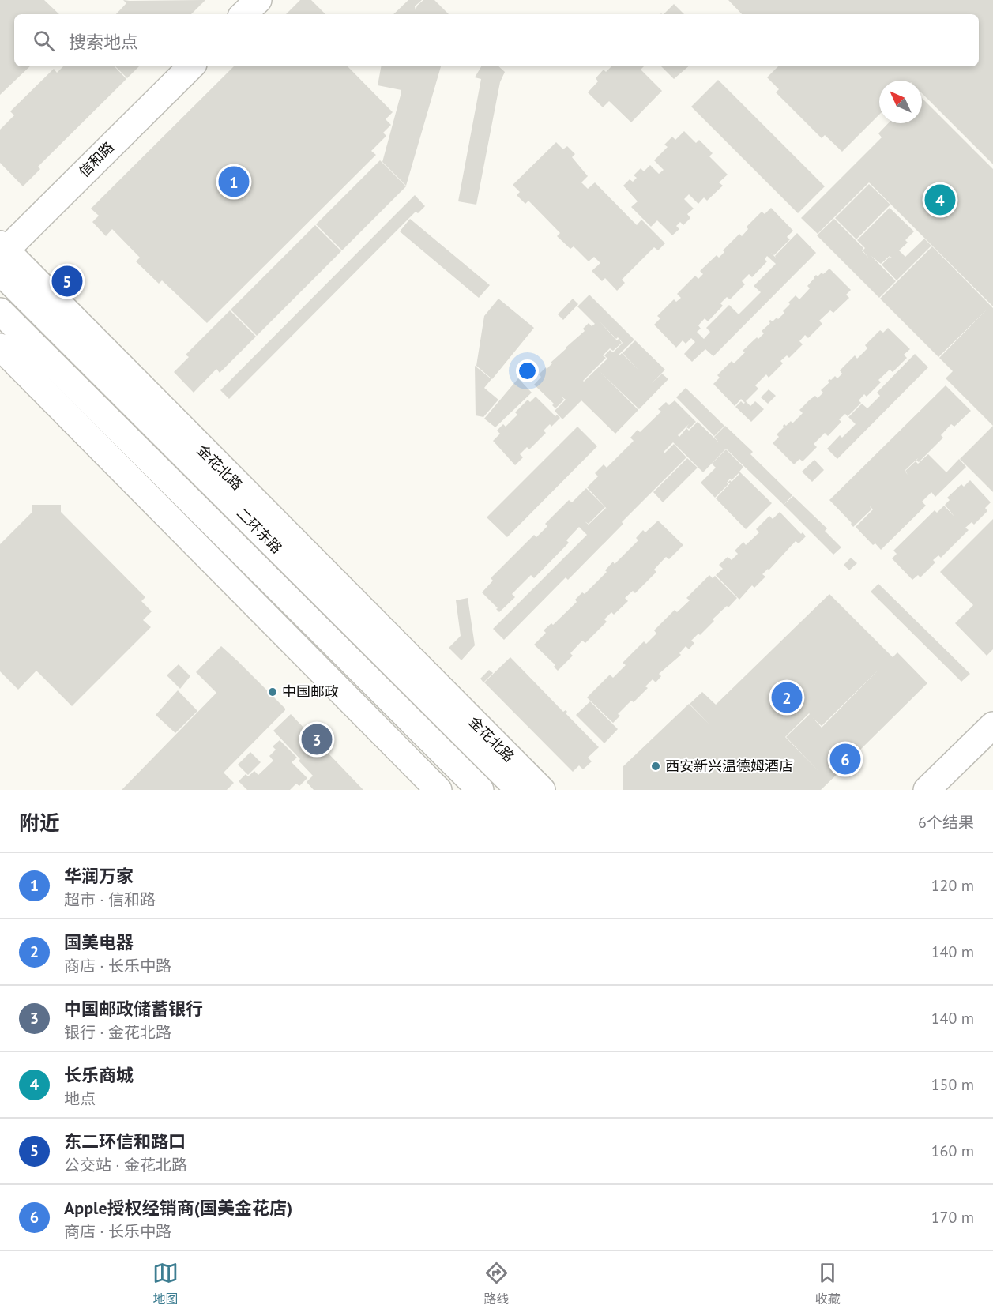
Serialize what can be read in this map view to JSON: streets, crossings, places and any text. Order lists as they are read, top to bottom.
{
  "streets": {
    "main road": ["信和路", "金花北路", "二环东路"]
  },
  "crossings": [
    ["信和路", "金花北路"],
    ["信和路", "二环东路"],
    ["金花北路", "二环东路"]
  ],
  "places": ["中国邮政", "西安新兴温德姆酒店"],
  "north": "top left",
  "page": {
    "search": "搜索地点",
    "pins": [
      "1",
      "4",
      "5",
      "2",
      "3",
      "6"
    ],
    "heading": ["附近", "6个结果"],
    "list": [
      {
        "mark": "1",
        "name": "华润万家",
        "note": "超市 · 信和路",
        "value": "120 m"
      },
      {
        "mark": "2",
        "name": "国美电器",
        "note": "商店 · 长乐中路",
        "value": "140 m"
      },
      {
        "mark": "3",
        "name": "中国邮政储蓄银行",
        "note": "银行 · 金花北路",
        "value": "140 m"
      },
      {
        "mark": "4",
        "name": "长乐商城",
        "note": "地点",
        "value": "150 m"
      },
      {
        "mark": "5",
        "name": "东二环信和路口",
        "note": "公交站 · 金花北路",
        "value": "160 m"
      },
      {
        "mark": "6",
        "name": "Apple授权经销商(国美金花店)",
        "note": "商店 · 长乐中路",
        "value": "170 m"
      }
    ],
    "nav": ["地图", "路线", "收藏"]
  }
}
